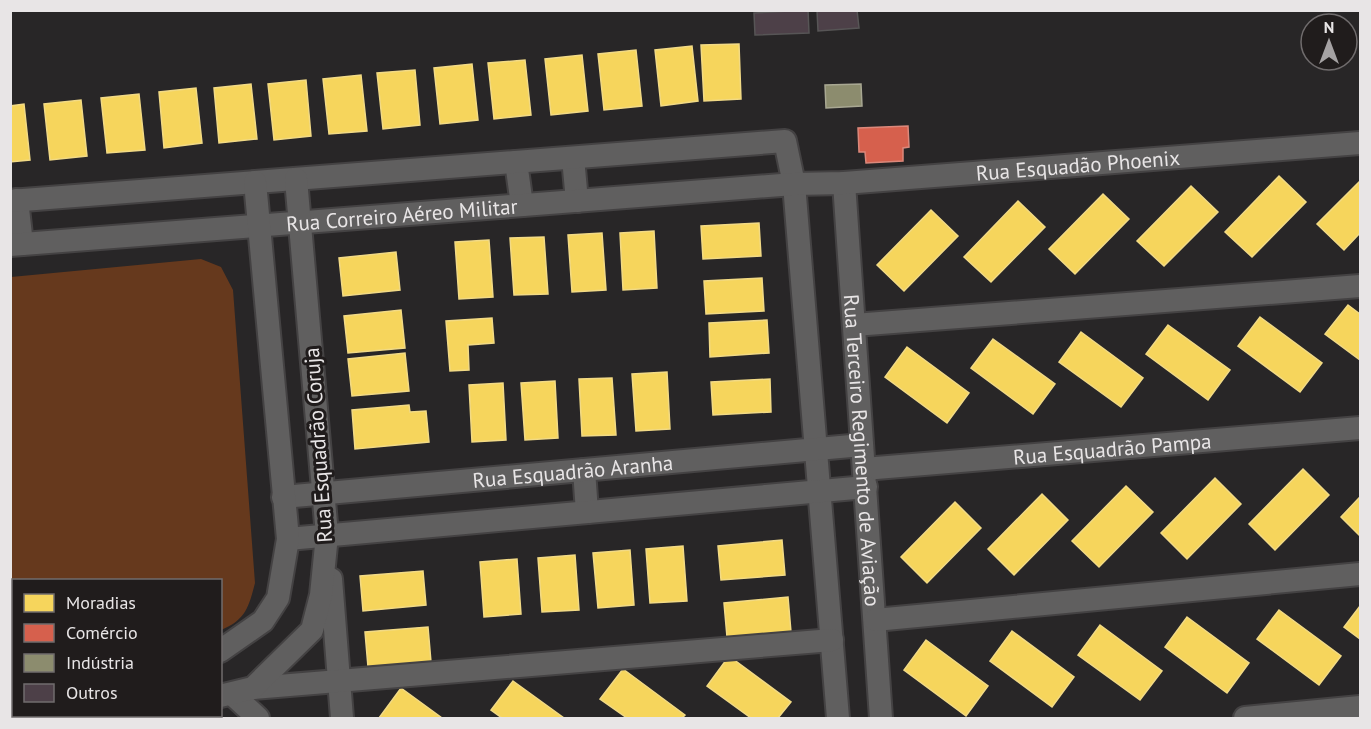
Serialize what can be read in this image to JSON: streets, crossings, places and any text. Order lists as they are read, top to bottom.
{
  "streets": {
    "street": [
      "Rua Esquadão Phoenix",
      "Rua Correiro Aéreo Militar",
      "Rua Esquadrão Coruja",
      "Rua Esquadrão Pampa",
      "Rua Terceiro Regimento de Aviação",
      "Rua Esquadrão Aranha"
    ]
  },
  "crossings": [
    ["Rua Esquadão Phoenix", "Rua Correiro Aéreo Militar"],
    ["Rua Esquadão Phoenix", "Rua Terceiro Regimento de Aviação"],
    ["Rua Correiro Aéreo Militar", "Rua Esquadrão Coruja"],
    ["Rua Esquadrão Coruja", "Rua Esquadrão Aranha"],
    ["Rua Esquadrão Pampa", "Rua Terceiro Regimento de Aviação"],
    ["Rua Esquadrão Pampa", "Rua Esquadrão Aranha"],
    ["Rua Terceiro Regimento de Aviação", "Rua Esquadrão Aranha"]
  ],
  "legend": [
    "Moradias",
    "Comércio",
    "Indústria",
    "Outros"
  ],
  "north": "top"
}
